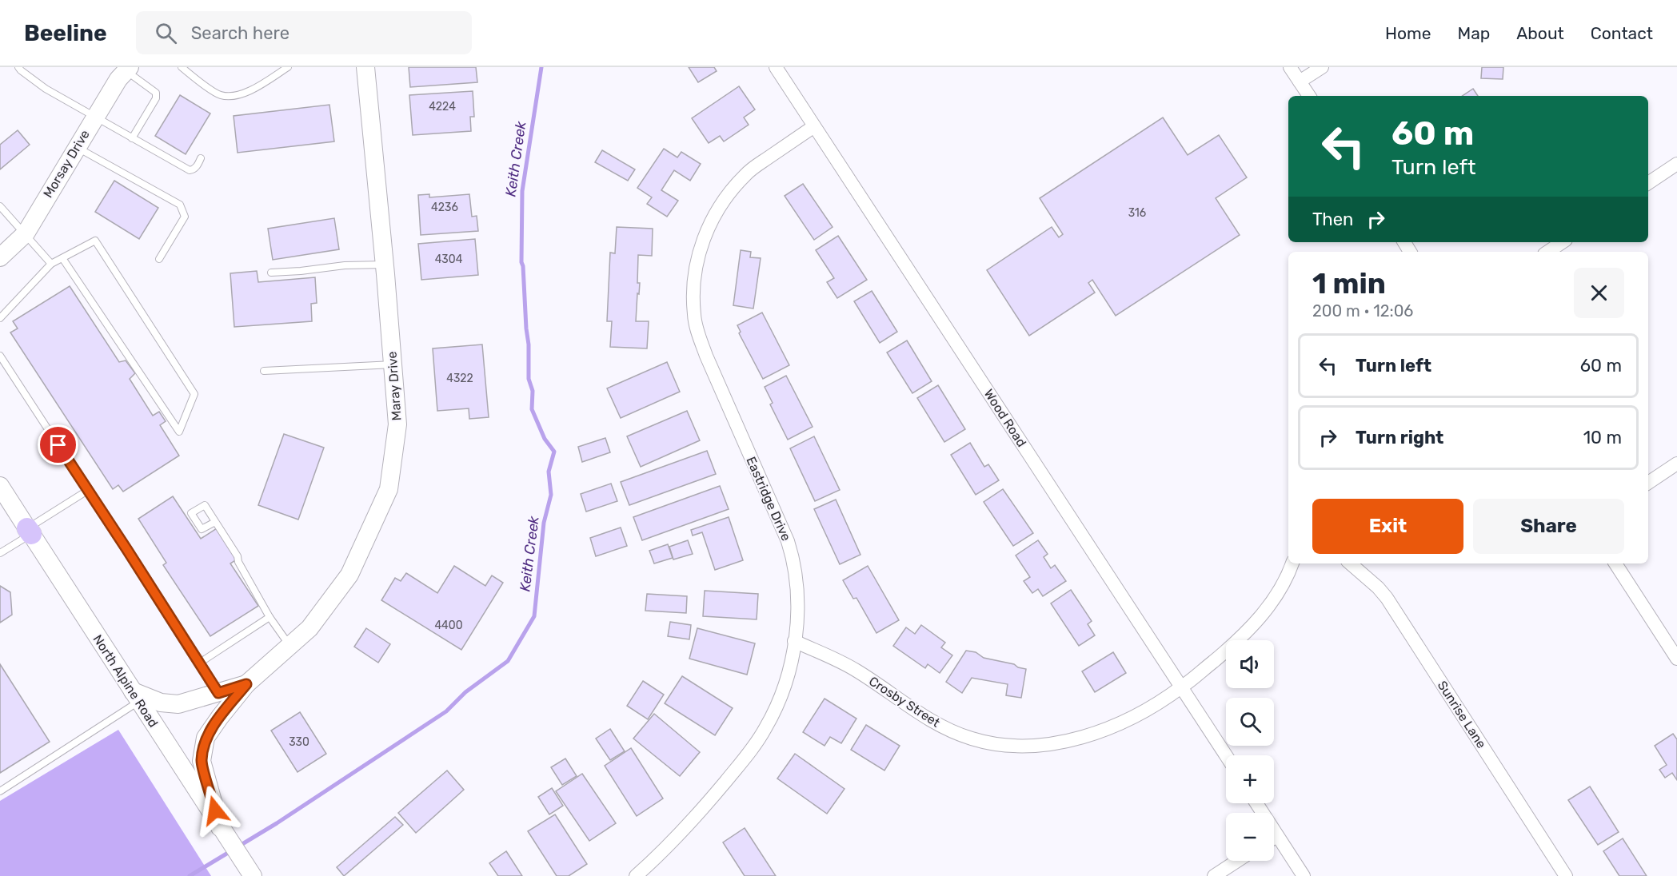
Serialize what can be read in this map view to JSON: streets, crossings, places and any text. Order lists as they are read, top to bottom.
{
  "streets": {
    "street": [
      "Morsay Drive",
      "Maray Drive",
      "Wood Road",
      "Eastridge Drive",
      "North Alpine Road",
      "Crosby Street",
      "Sunrise Lane"
    ]
  },
  "crossings": [
    ["Wood Road", "Eastridge Drive"],
    ["Wood Road", "Crosby Street"],
    ["Eastridge Drive", "Crosby Street"]
  ],
  "water": ["Keith Creek"],
  "house_numbers": [
    "4224",
    "4236",
    "316",
    "4304",
    "4322",
    "4400",
    "330"
  ],
  "page": {
    "header": "Beeline",
    "search": "Search here",
    "nav": [
      "Home",
      "Map",
      "About",
      "Contact"
    ],
    "turn": ["60 m", "Turn left"],
    "then": "Then",
    "heading": ["1 min", "200 m · 12:06"],
    "list": [
      {
        "name": "Turn left",
        "value": "60 m"
      },
      {
        "name": "Turn right",
        "value": "10 m"
      }
    ],
    "buttons": ["Exit", "Share"],
    "map_buttons": ["+", "−"]
  }
}
